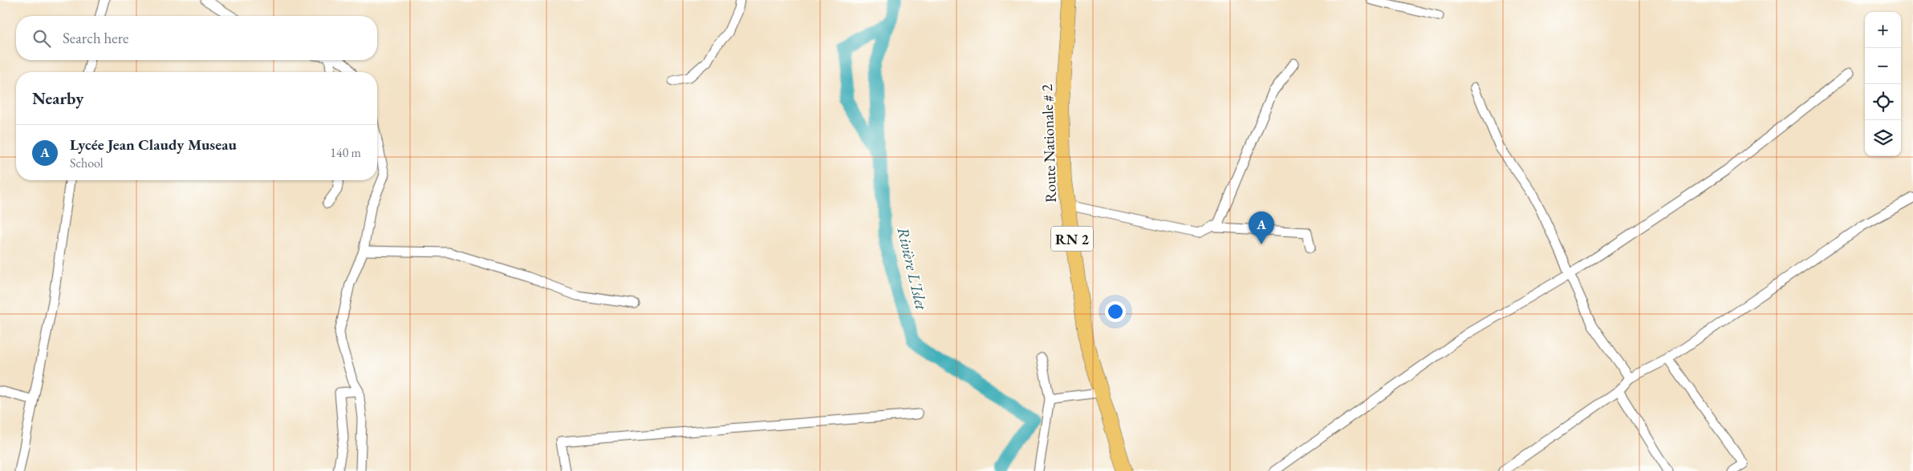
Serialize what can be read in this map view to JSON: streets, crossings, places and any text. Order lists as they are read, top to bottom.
{
  "streets": {
    "main road": ["Route Nationale # 2", "RN 2"]
  },
  "water": ["Rivière L'Islet"],
  "page": {
    "map_buttons": ["+", "−"],
    "search": "Search here",
    "heading": "Nearby",
    "list": [
      {
        "mark": "A",
        "name": "Lycée Jean Claudy Museau",
        "note": "School",
        "value": "140 m"
      }
    ],
    "pins": "A"
  }
}
